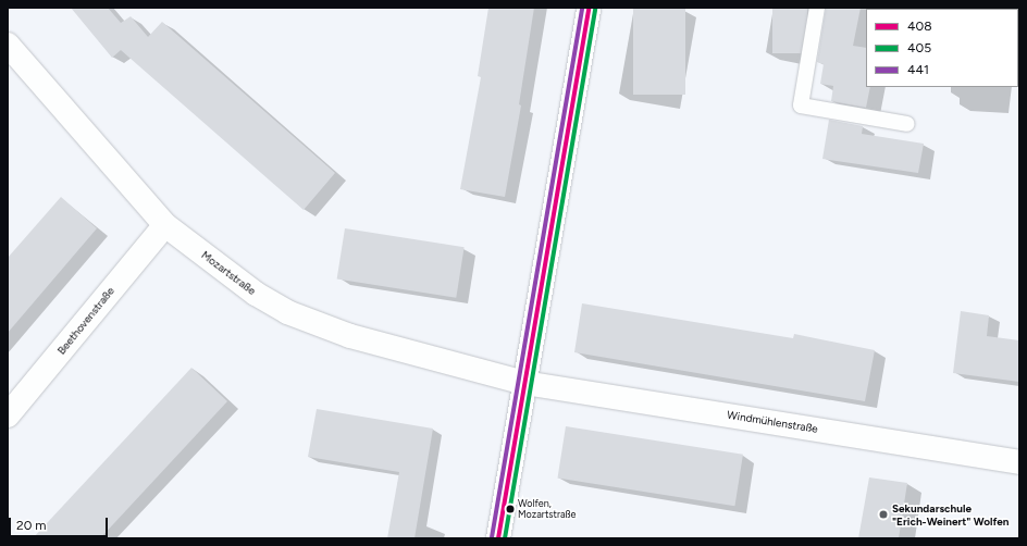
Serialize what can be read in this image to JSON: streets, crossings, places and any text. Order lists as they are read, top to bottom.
{
  "streets": {
    "street": ["Mozartstraße", "Beethovenstraße", "Windmühlenstraße"]
  },
  "crossings": [
    ["Mozartstraße", "Beethovenstraße"],
    ["Mozartstraße", "Windmühlenstraße"]
  ],
  "places": ["Wolfen, Mozartstraße", "Sekundarschule \"Erich-Weinert\" Wolfen"],
  "lines": ["transit line 408", "transit line 441", "transit line 405"],
  "legend": ["408", "405", "441"],
  "scale_bar": "20 m"
}
